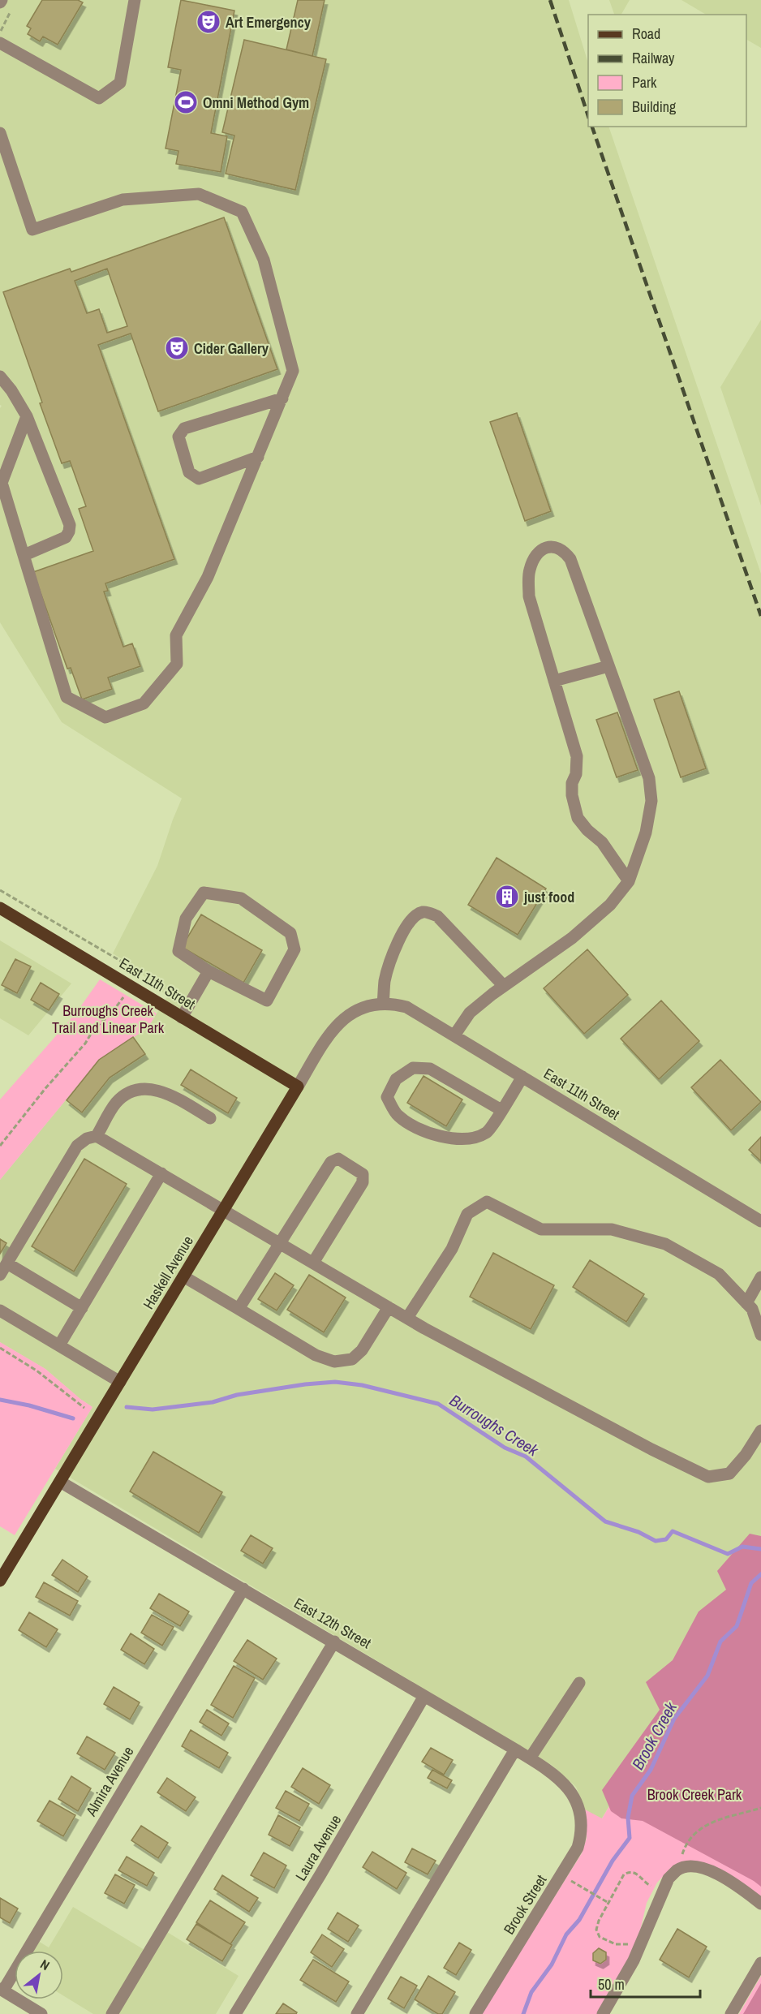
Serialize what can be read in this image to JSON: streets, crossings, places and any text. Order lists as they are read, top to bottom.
{
  "streets": {
    "main road": ["East 11th Street", "Haskell Avenue"],
    "street": [
      "East 12th Street",
      "Almira Avenue",
      "Laura Avenue",
      "Brook Street"
    ]
  },
  "crossings": [
    ["East 11th Street", "Haskell Avenue"],
    ["Haskell Avenue", "East 12th Street"],
    ["East 12th Street", "Almira Avenue"],
    ["East 12th Street", "Laura Avenue"],
    ["East 12th Street", "Brook Street"]
  ],
  "water": ["Burroughs Creek", "Brook Creek"],
  "parks": ["Burroughs Creek Trail and Linear Park", "Brook Creek Park"],
  "places": {
    "theatre": ["Art Emergency", "Cider Gallery"],
    "sports": ["Omni Method Gym"],
    "building": ["just food"]
  },
  "legend": [
    "Road",
    "Railway",
    "Park",
    "Building"
  ],
  "scale_bar": "50 m",
  "north": "top right"
}
